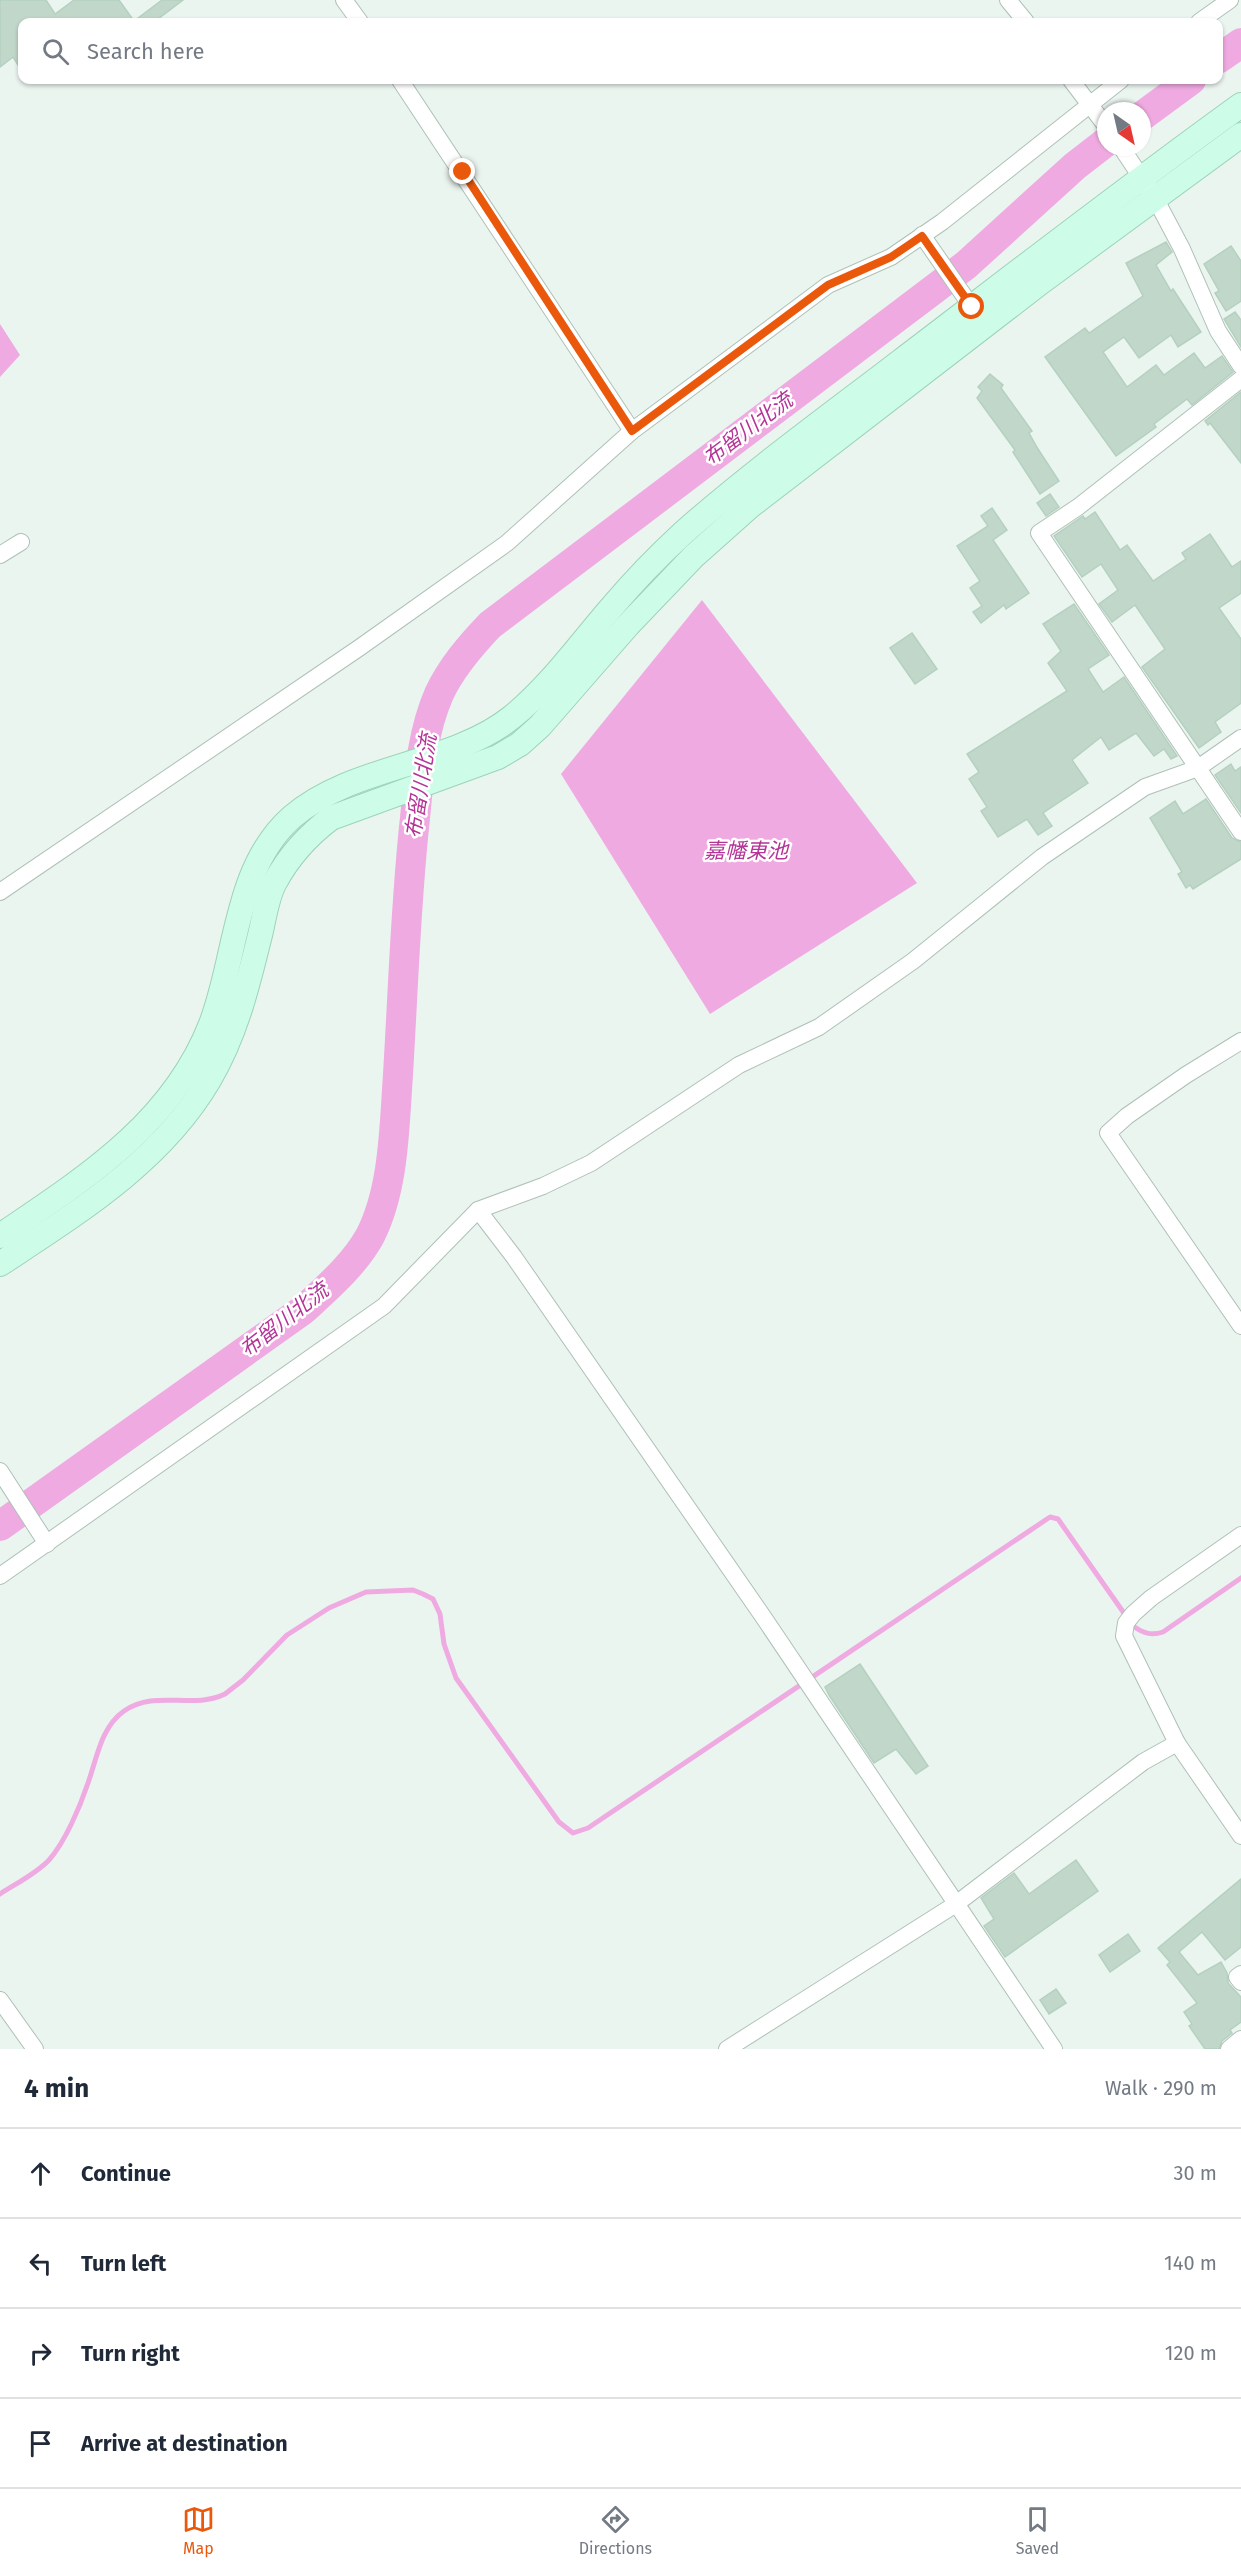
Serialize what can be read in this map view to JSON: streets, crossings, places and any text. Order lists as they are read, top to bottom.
{
  "water": ["布留川北流", "嘉幡東池"],
  "north": "bottom right",
  "page": {
    "search": "Search here",
    "heading": ["4 min", "Walk · 290 m"],
    "list": [
      ["Continue", "30 m"],
      ["Turn left", "140 m"],
      ["Turn right", "120 m"],
      "Arrive at destination"
    ],
    "nav": ["Map", "Directions", "Saved"]
  }
}
